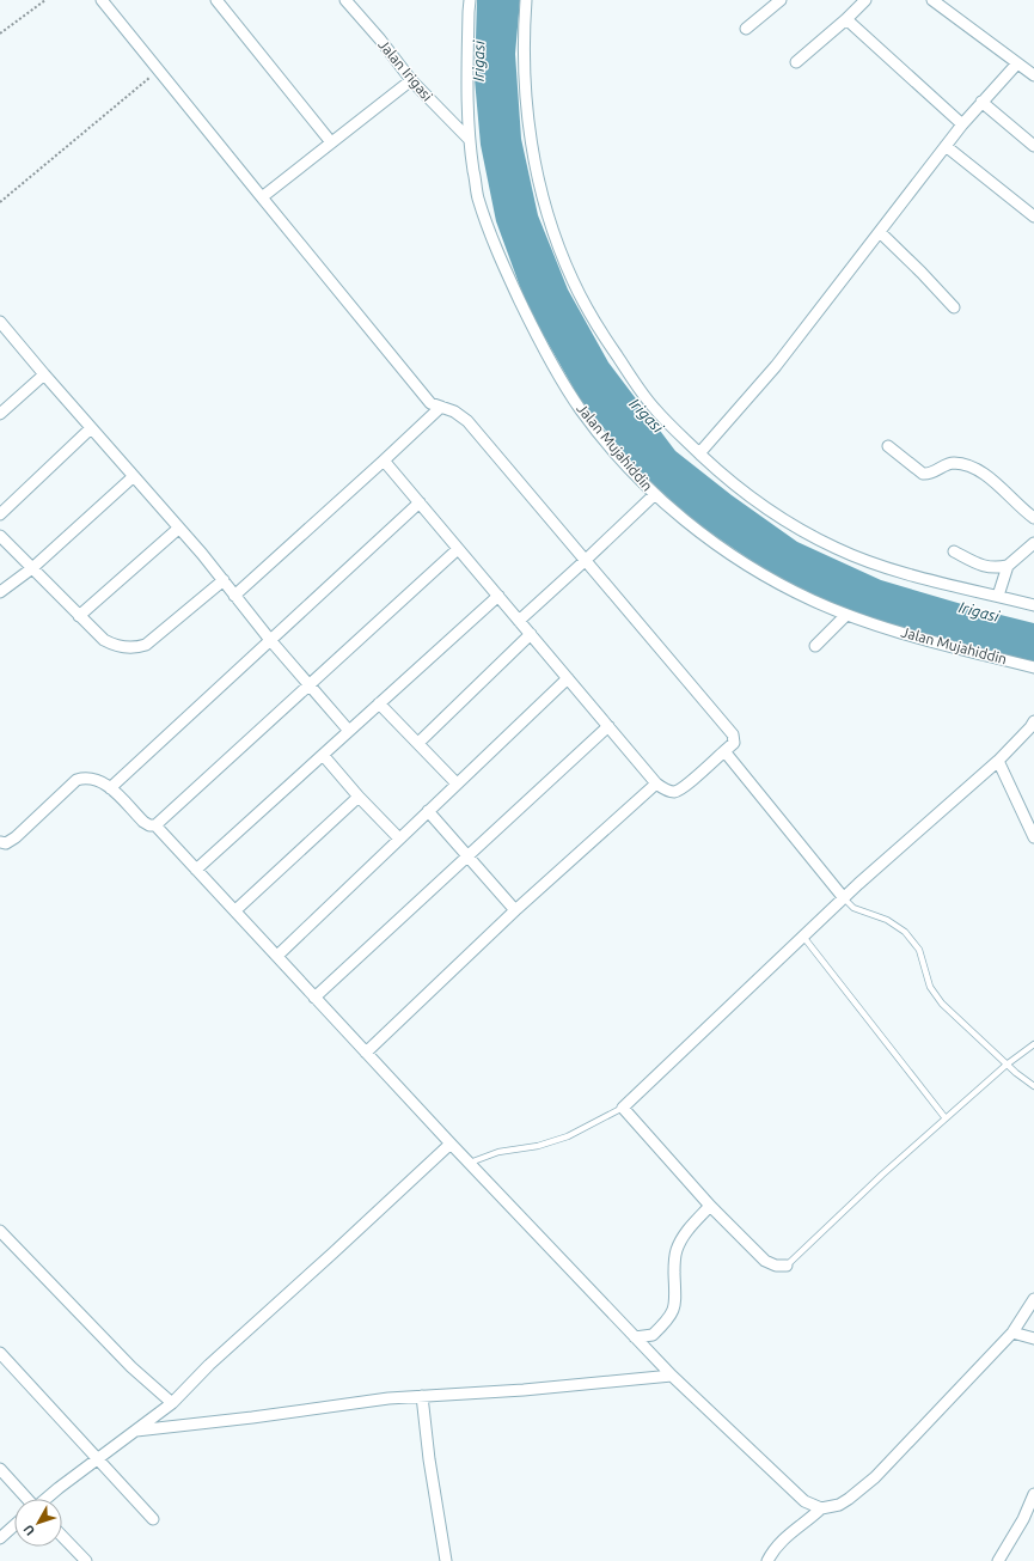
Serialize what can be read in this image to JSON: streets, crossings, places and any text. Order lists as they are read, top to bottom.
{
  "streets": {
    "street": ["Jalan Irigasi", "Jalan Mujahiddin"]
  },
  "crossings": [
    ["Jalan Irigasi", "Jalan Mujahiddin"]
  ],
  "water": ["Irigasi"],
  "north": "bottom left"
}
